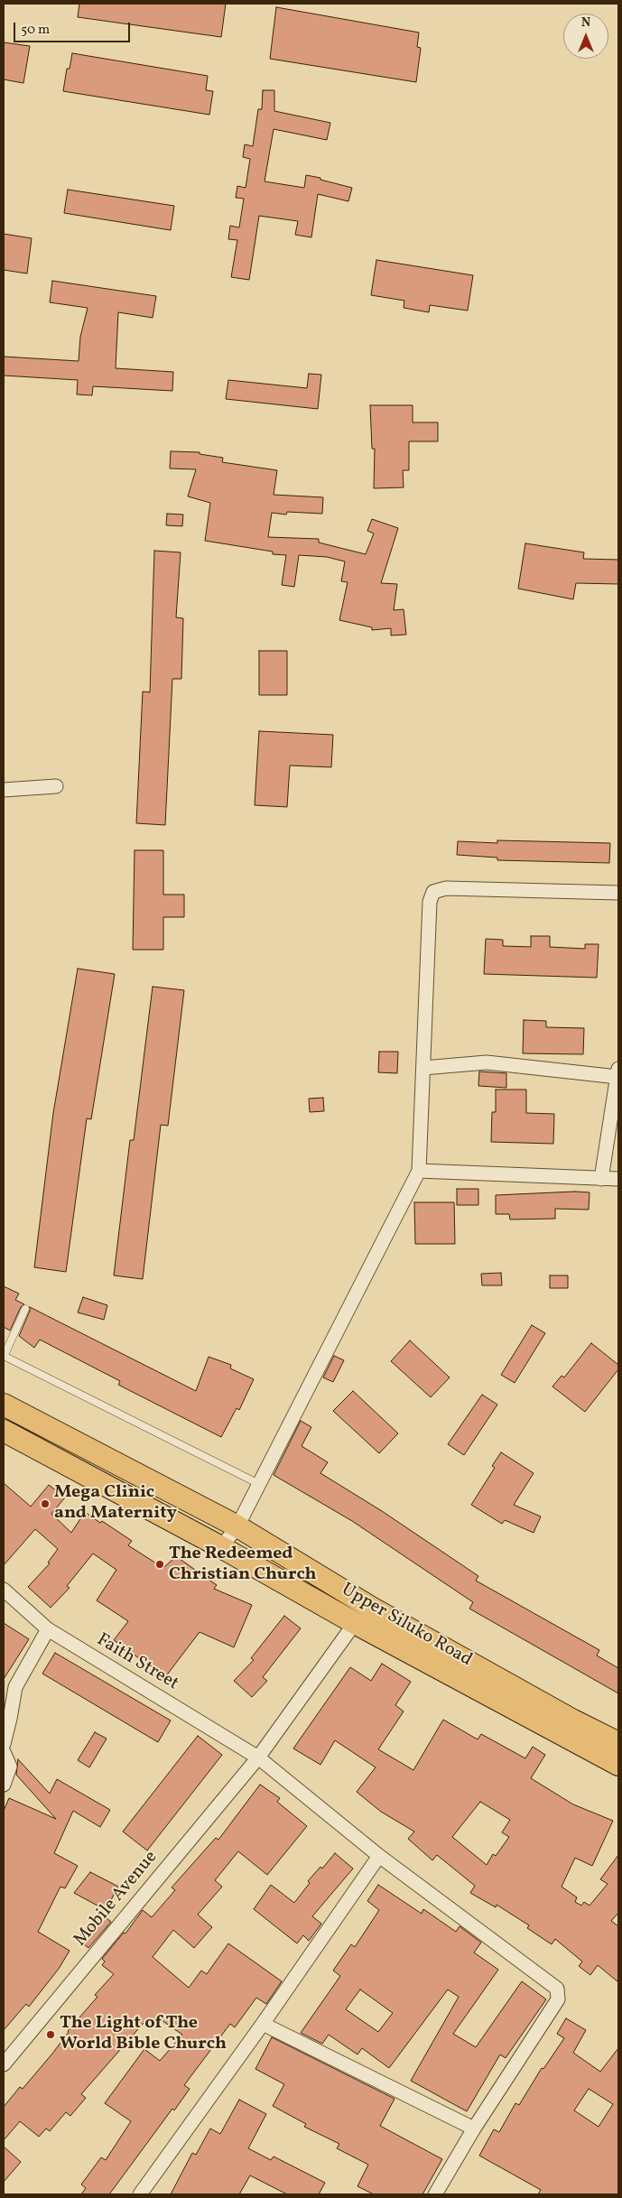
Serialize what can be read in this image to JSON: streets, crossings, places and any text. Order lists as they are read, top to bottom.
{
  "streets": {
    "main road": ["Upper Siluko Road"],
    "street": ["Faith Street", "Mobile Avenue"]
  },
  "crossings": [
    ["Upper Siluko Road", "Mobile Avenue"],
    ["Faith Street", "Mobile Avenue"]
  ],
  "places": ["Mega Clinic and Maternity", "The Redeemed Christian Church", "The Light of The World Bible Church"],
  "scale_bar": "50 m",
  "north": "top"
}
